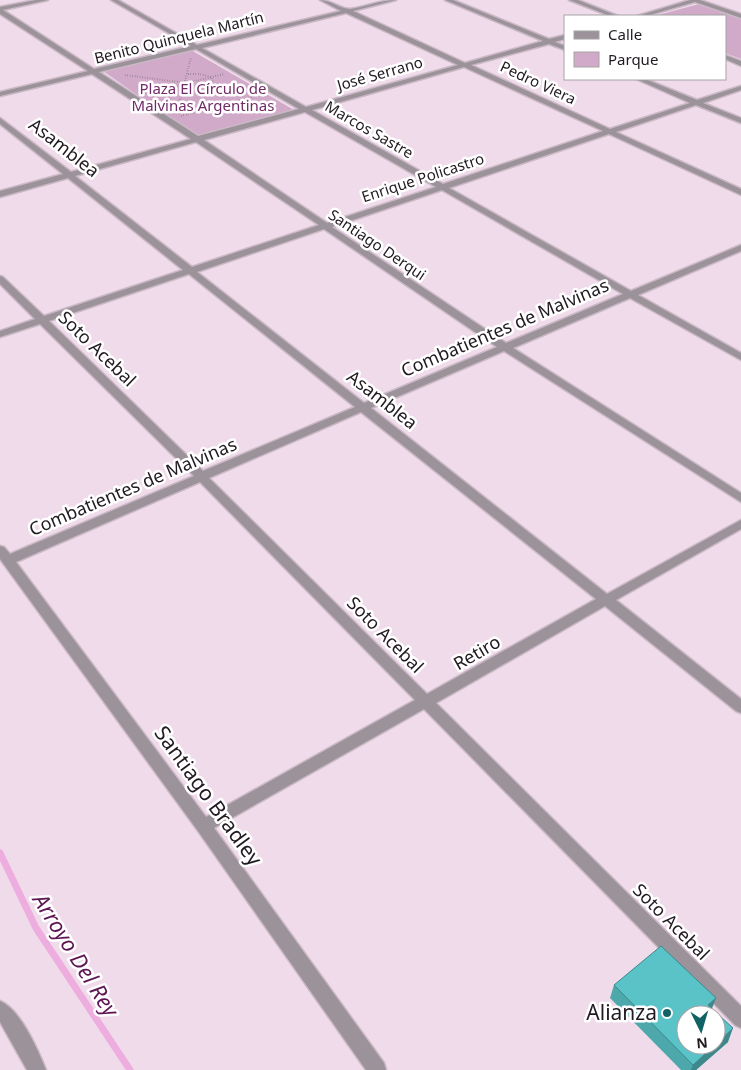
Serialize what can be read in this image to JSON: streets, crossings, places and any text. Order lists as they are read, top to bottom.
{
  "streets": {
    "street": [
      "Benito Quinquela Martín",
      "José Serrano",
      "Pedro Viera",
      "Marcos Sastre",
      "Asamblea",
      "Enrique Policastro",
      "Santiago Derqui",
      "Combatientes de Malvinas",
      "Soto Acebal",
      "Retiro",
      "Santiago Bradley"
    ]
  },
  "crossings": [
    ["Benito Quinquela Martín", "Pedro Viera"],
    ["Benito Quinquela Martín", "Marcos Sastre"],
    ["Benito Quinquela Martín", "Santiago Derqui"],
    ["José Serrano", "Pedro Viera"],
    ["José Serrano", "Marcos Sastre"],
    ["José Serrano", "Asamblea"],
    ["José Serrano", "Santiago Derqui"],
    ["Pedro Viera", "Enrique Policastro"],
    ["Marcos Sastre", "Enrique Policastro"],
    ["Marcos Sastre", "Combatientes de Malvinas"],
    ["Asamblea", "Enrique Policastro"],
    ["Asamblea", "Combatientes de Malvinas"],
    ["Asamblea", "Retiro"],
    ["Enrique Policastro", "Santiago Derqui"],
    ["Enrique Policastro", "Soto Acebal"],
    ["Santiago Derqui", "Combatientes de Malvinas"],
    ["Combatientes de Malvinas", "Soto Acebal"],
    ["Combatientes de Malvinas", "Santiago Bradley"],
    ["Soto Acebal", "Retiro"],
    ["Retiro", "Santiago Bradley"]
  ],
  "water": ["Arroyo Del Rey"],
  "parks": ["Plaza El Círculo de Malvinas Argentinas"],
  "places": ["Alianza"],
  "legend": ["Calle", "Parque"],
  "north": "bottom"
}
